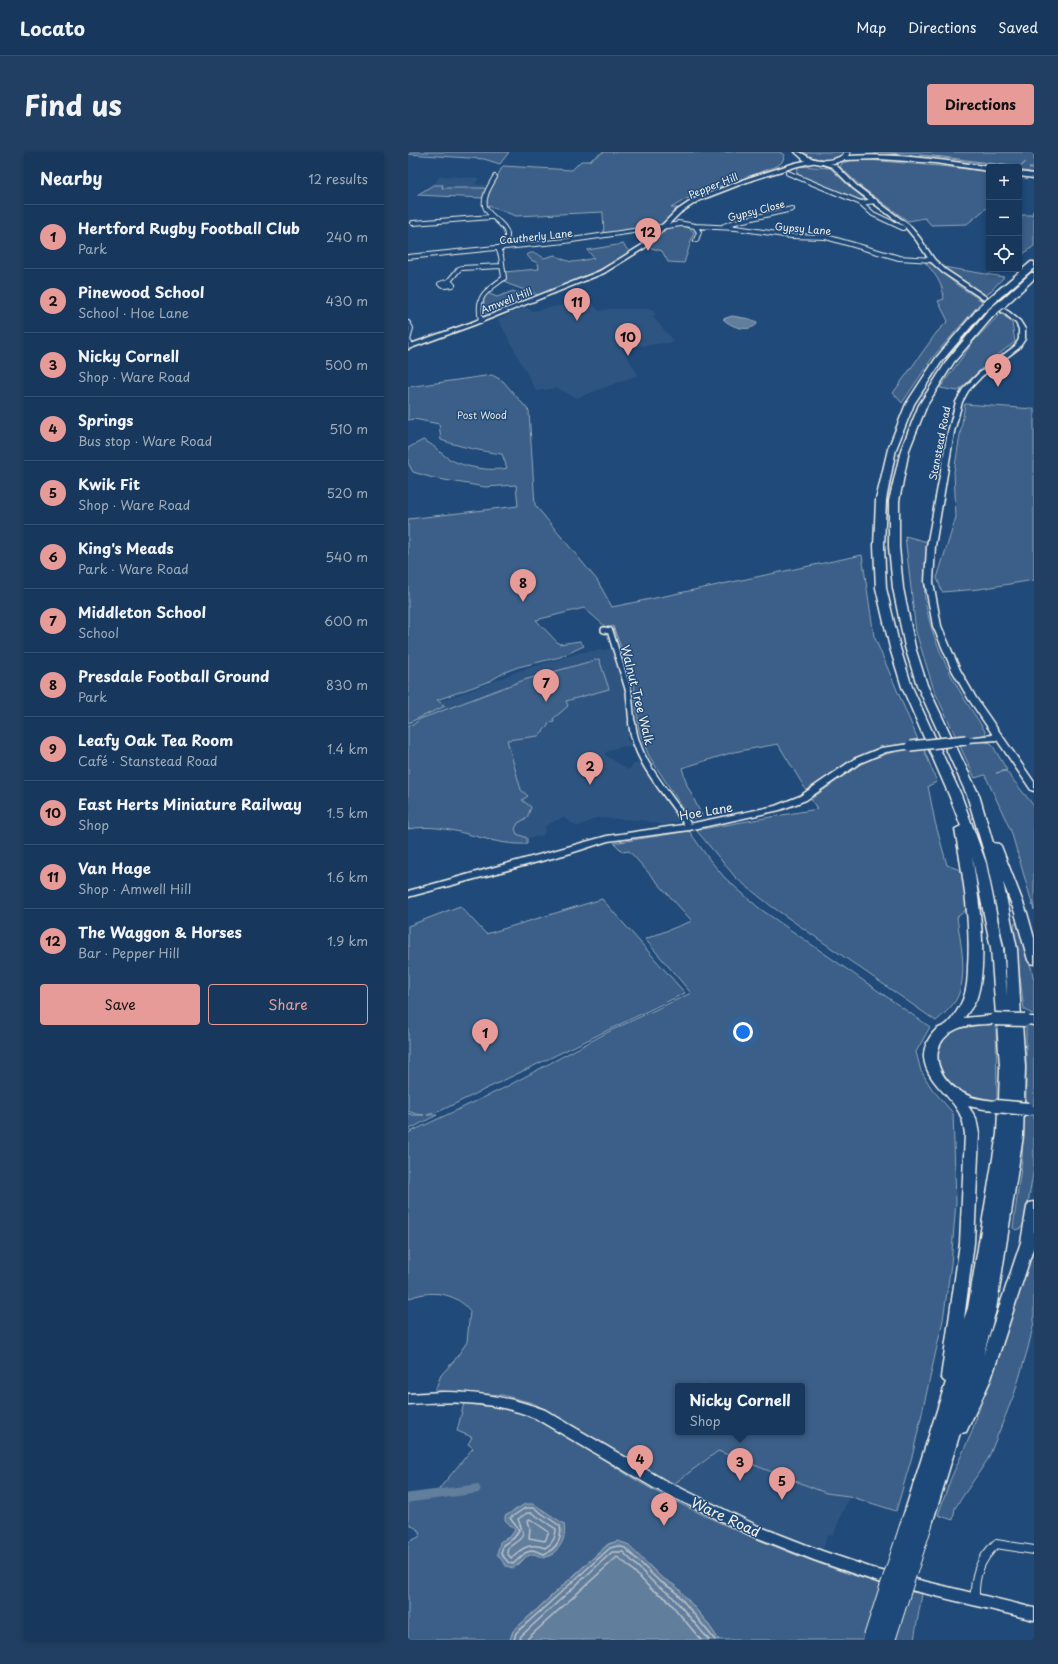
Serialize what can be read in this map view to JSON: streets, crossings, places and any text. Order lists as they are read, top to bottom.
{
  "streets": {
    "main road": [
      "Pepper Hill",
      "Amwell Hill",
      "Stanstead Road",
      "Hoe Lane",
      "Ware Road"
    ],
    "street": [
      "Gypsy Close",
      "Gypsy Lane",
      "Cautherly Lane",
      "Walnut Tree Walk"
    ]
  },
  "crossings": [
    ["Pepper Hill", "Gypsy Lane"],
    ["Pepper Hill", "Cautherly Lane"],
    ["Pepper Hill", "Amwell Hill"],
    ["Gypsy Close", "Gypsy Lane"],
    ["Gypsy Lane", "Cautherly Lane"],
    ["Gypsy Lane", "Stanstead Road"],
    ["Stanstead Road", "Hoe Lane"],
    ["Walnut Tree Walk", "Hoe Lane"]
  ],
  "parks": ["Post Wood"],
  "page": {
    "header": "Locato",
    "nav": ["Map", "Directions", "Saved"],
    "title": "Find us",
    "buttons": [
      "Directions",
      ["Save", "Share"]
    ],
    "heading": ["Nearby", "12 results"],
    "map_buttons": ["+", "−"],
    "list": [
      {
        "mark": "1",
        "name": "Hertford Rugby Football Club",
        "note": "Park",
        "value": "240 m"
      },
      {
        "mark": "2",
        "name": "Pinewood School",
        "note": "School · Hoe Lane",
        "value": "430 m"
      },
      {
        "mark": "3",
        "name": "Nicky Cornell",
        "note": "Shop · Ware Road",
        "value": "500 m"
      },
      {
        "mark": "4",
        "name": "Springs",
        "note": "Bus stop · Ware Road",
        "value": "510 m"
      },
      {
        "mark": "5",
        "name": "Kwik Fit",
        "note": "Shop · Ware Road",
        "value": "520 m"
      },
      {
        "mark": "6",
        "name": "King's Meads",
        "note": "Park · Ware Road",
        "value": "540 m"
      },
      {
        "mark": "7",
        "name": "Middleton School",
        "note": "School",
        "value": "600 m"
      },
      {
        "mark": "8",
        "name": "Presdale Football Ground",
        "note": "Park",
        "value": "830 m"
      },
      {
        "mark": "9",
        "name": "Leafy Oak Tea Room",
        "note": "Café · Stanstead Road",
        "value": "1.4 km"
      },
      {
        "mark": "10",
        "name": "East Herts Miniature Railway",
        "note": "Shop",
        "value": "1.5 km"
      },
      {
        "mark": "11",
        "name": "Van Hage",
        "note": "Shop · Amwell Hill",
        "value": "1.6 km"
      },
      {
        "mark": "12",
        "name": "The Waggon & Horses",
        "note": "Bar · Pepper Hill",
        "value": "1.9 km"
      }
    ],
    "pins": [
      "12",
      "11",
      "10",
      "9",
      "8",
      "7",
      "2",
      "1",
      "4",
      "3",
      "5",
      "6"
    ],
    "popup": ["Nicky Cornell", "Shop"]
  }
}
